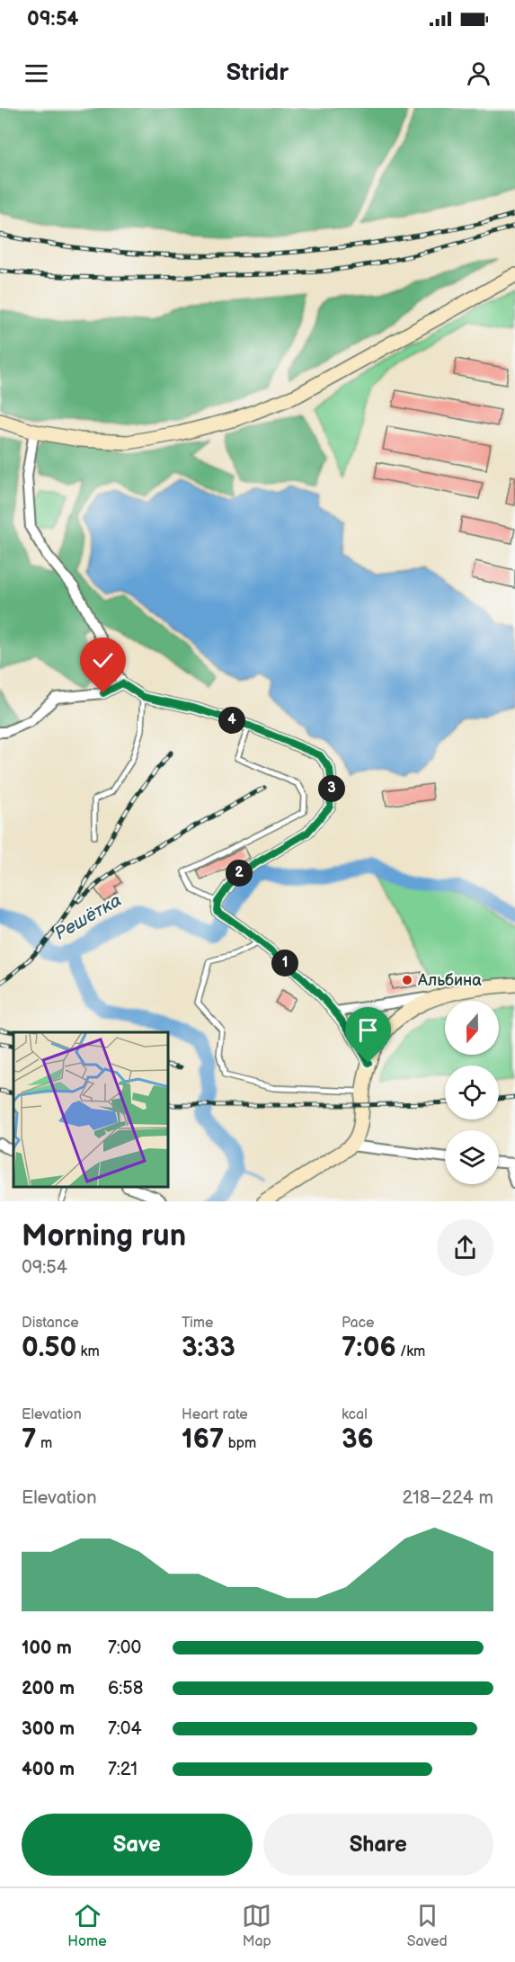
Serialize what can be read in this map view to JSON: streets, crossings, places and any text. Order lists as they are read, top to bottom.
{
  "water": ["Решётка"],
  "places": ["Альбина"],
  "north": "bottom",
  "page": {
    "status": "09:54",
    "header": "Stridr",
    "pins": [
      "4",
      "3",
      "2",
      "1"
    ],
    "heading": ["Morning run", "09:54"],
    "stats": [
      ["Distance", "0.50 km"],
      ["Time", "3:33"],
      ["Pace", "7:06 /km"],
      ["Elevation", "7 m"],
      ["Heart rate", "167 bpm"],
      ["kcal", "36"]
    ],
    "chart": ["Elevation", "218–224 m"],
    "list": [
      {
        "name": "100 m",
        "note": "7:00"
      },
      {
        "name": "200 m",
        "note": "6:58"
      },
      {
        "name": "300 m",
        "note": "7:04"
      },
      {
        "name": "400 m",
        "note": "7:21"
      }
    ],
    "buttons": ["Save", "Share"],
    "tabs": ["Home", "Map", "Saved"]
  }
}
